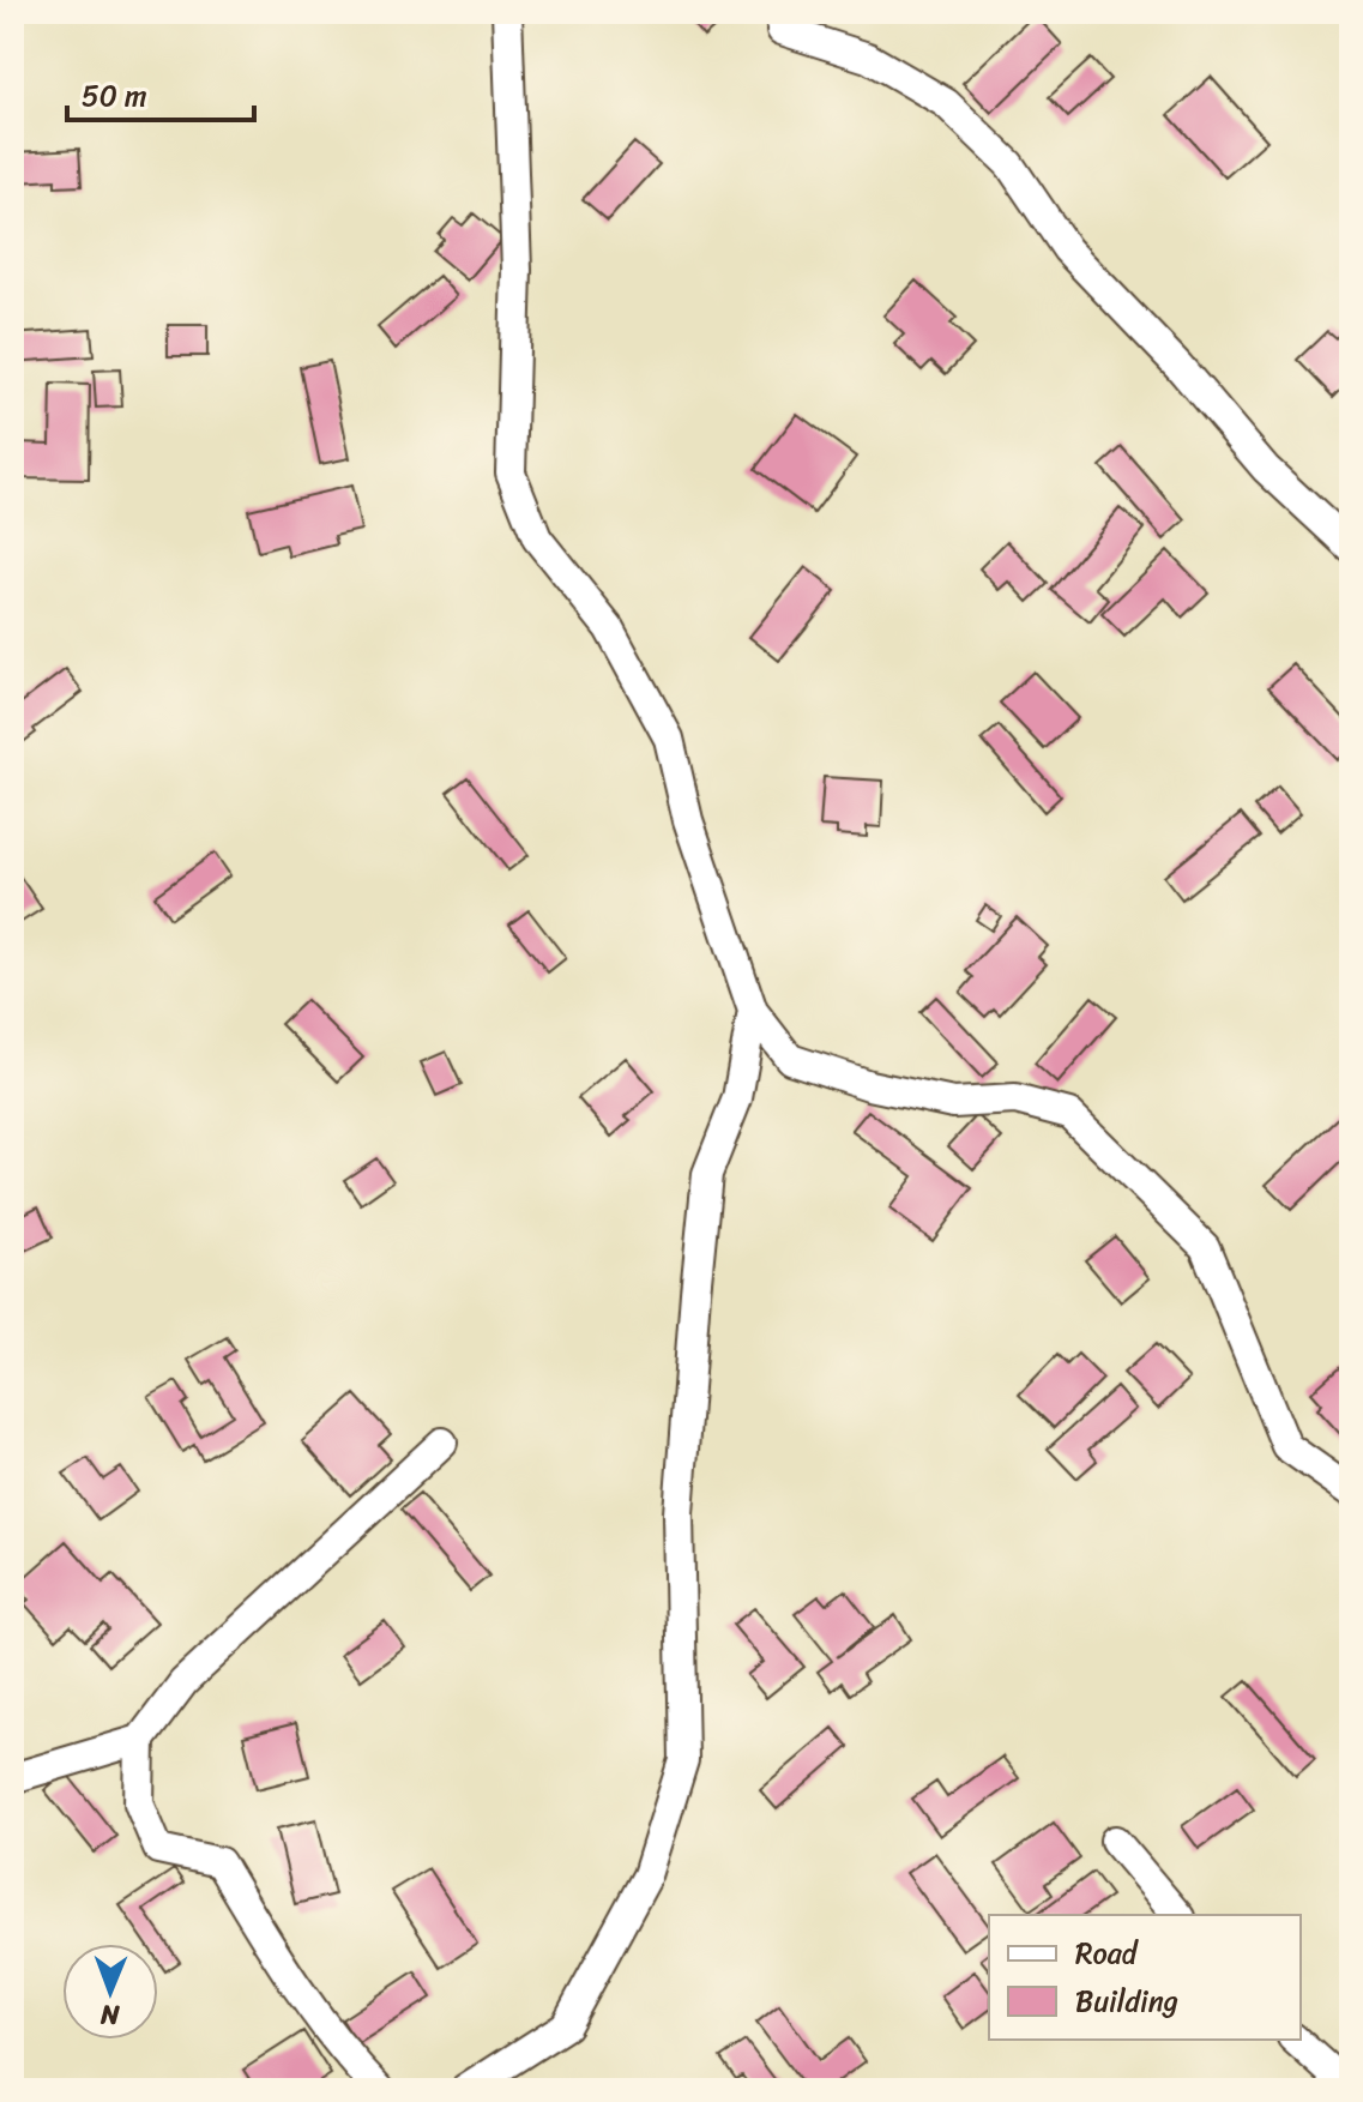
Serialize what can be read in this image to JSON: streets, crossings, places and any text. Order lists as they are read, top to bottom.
{
  "legend": ["Road", "Building"],
  "scale_bar": "50 m",
  "north": "bottom"
}
